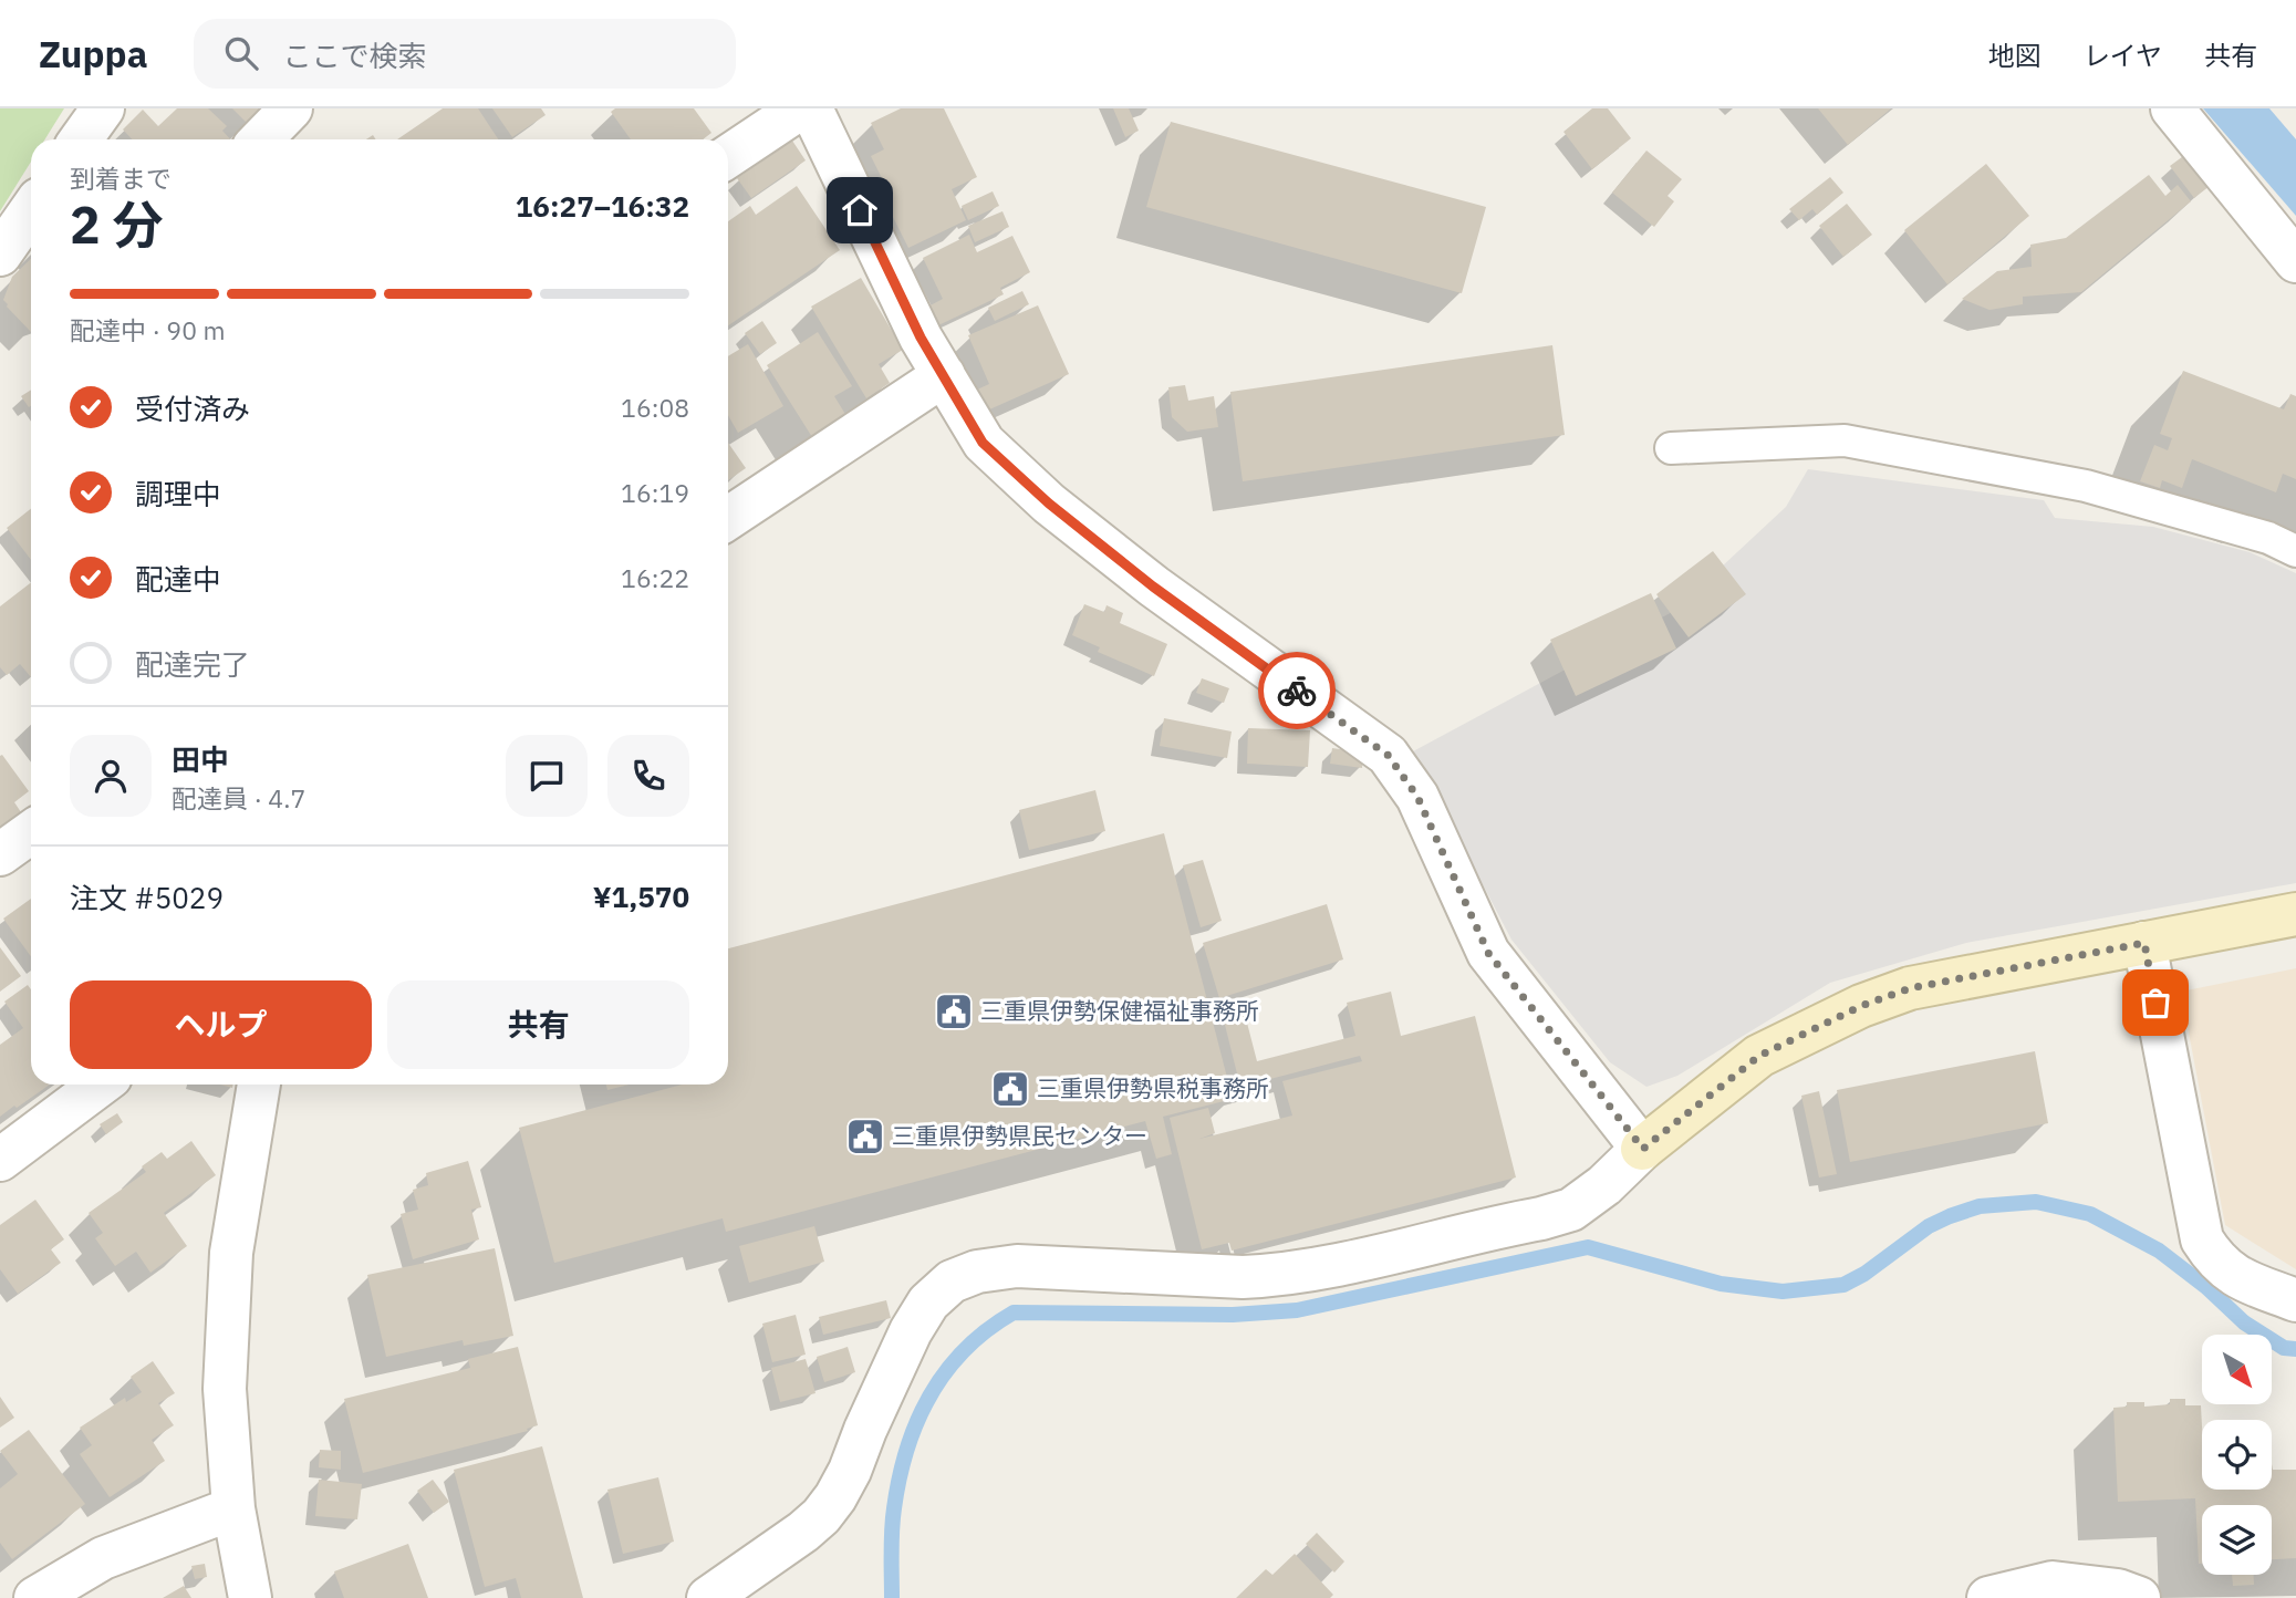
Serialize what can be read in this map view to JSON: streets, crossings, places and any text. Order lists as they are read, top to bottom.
{
  "places": {
    "public building": ["三重県伊勢保健福祉事務所", "三重県伊勢県税事務所", "三重県伊勢県民センター"]
  },
  "north": "bottom right",
  "page": {
    "header": "Zuppa",
    "search": "ここで検索",
    "nav": ["地図", "レイヤ", "共有"],
    "heading": ["2 分", "到着まで", "16:27–16:32"],
    "panel": [
      "田中",
      "配達員 · 4.7",
      "注文 #5029",
      "¥1,570"
    ],
    "bar": "配達中 · 90 m",
    "list": [
      ["受付済み", "16:08"],
      ["調理中", "16:19"],
      ["配達中", "16:22"],
      "配達完了"
    ],
    "buttons": ["ヘルプ", "共有"]
  }
}
